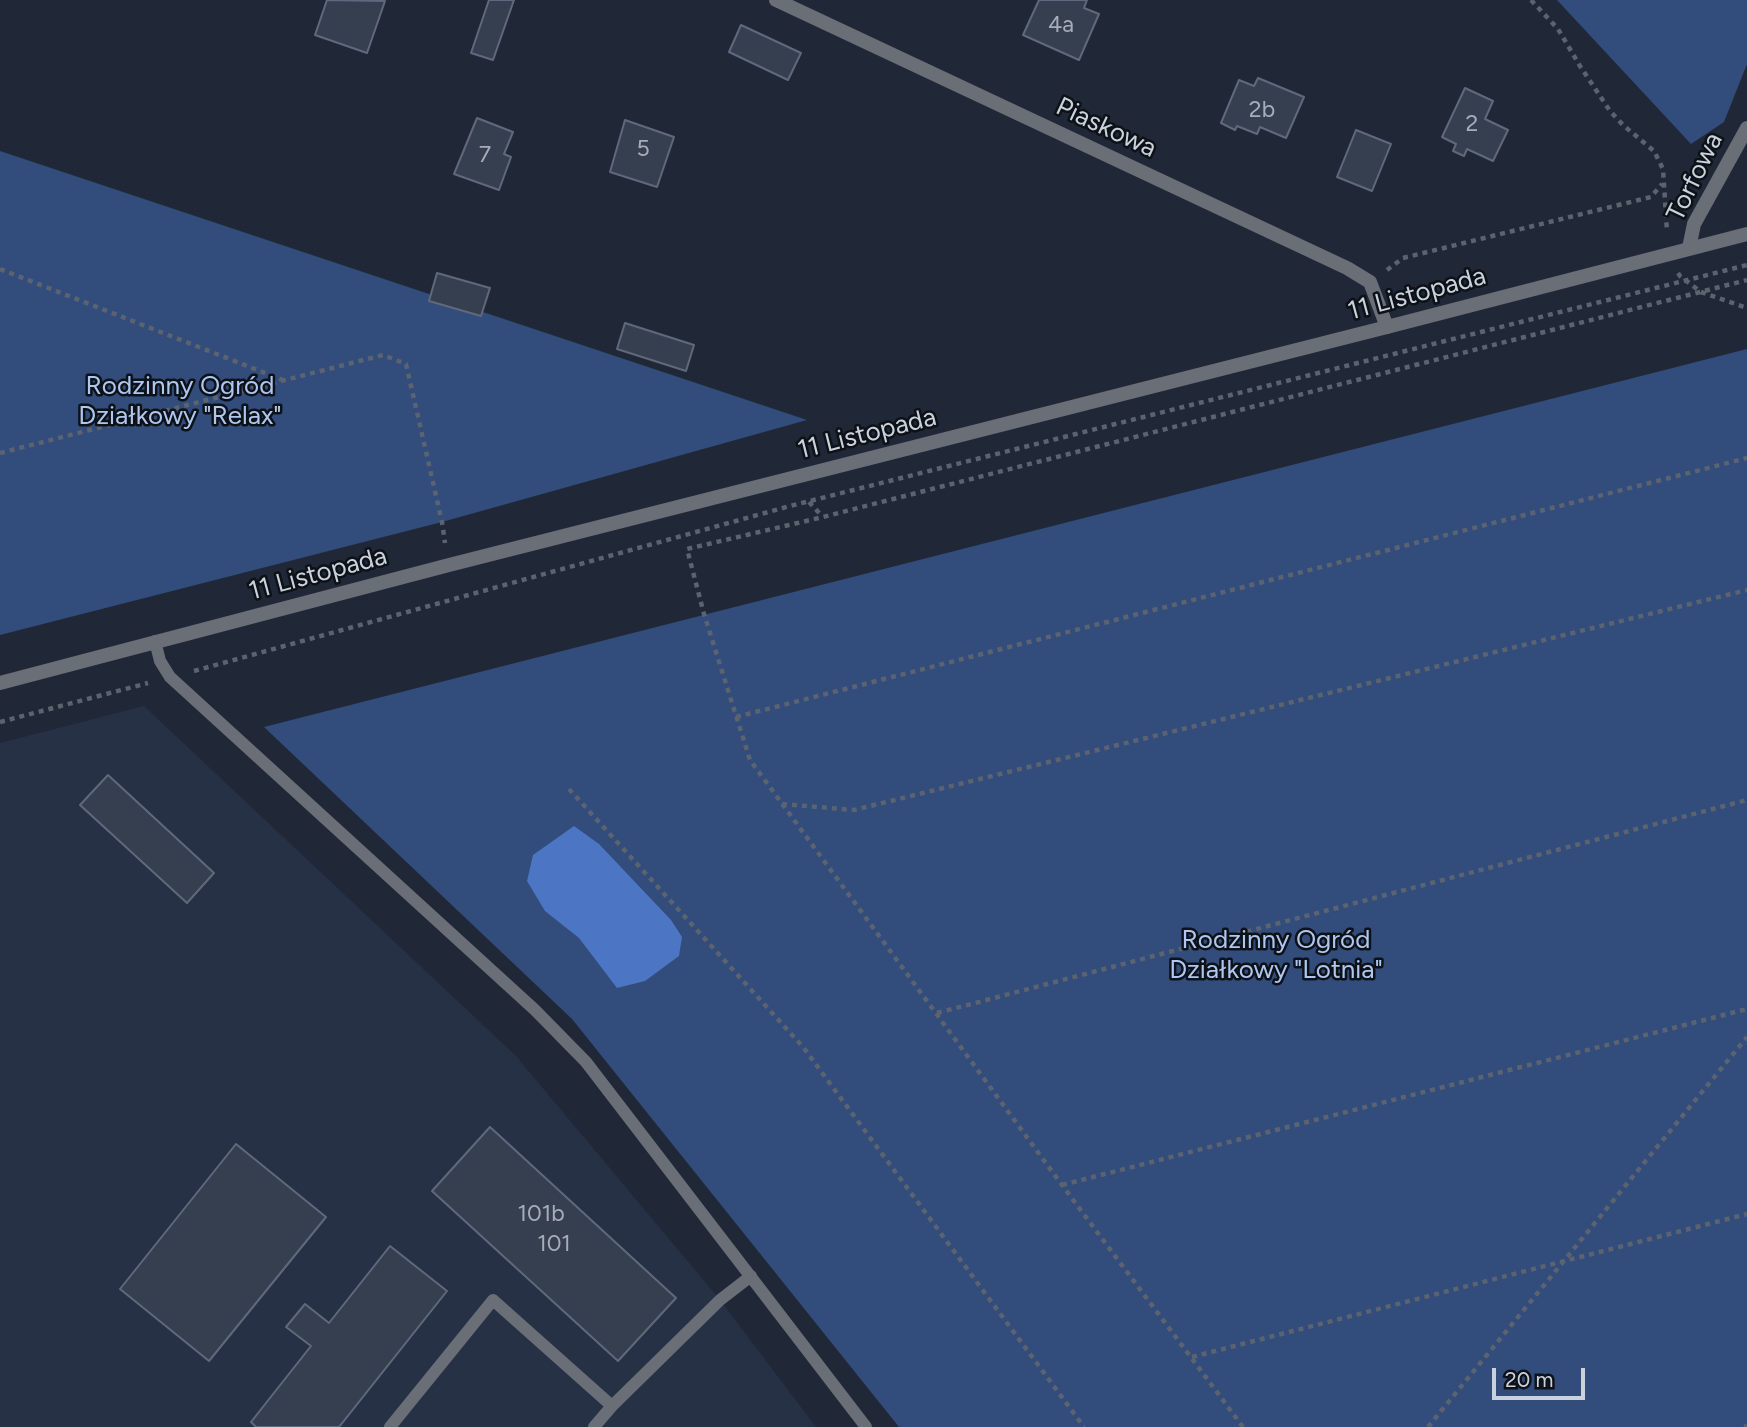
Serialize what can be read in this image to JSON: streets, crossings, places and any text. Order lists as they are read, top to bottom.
{
  "streets": {
    "street": ["Piaskowa", "Torfowa", "11 Listopada"]
  },
  "crossings": [
    ["Torfowa", "11 Listopada"]
  ],
  "parks": ["Rodzinny Ogród Działkowy \"Relax\"", "Rodzinny Ogród Działkowy \"Lotnia\""],
  "house_numbers": [
    "4a",
    "2b",
    "2",
    "5",
    "7",
    "101b",
    "101"
  ],
  "scale_bar": "20 m"
}
